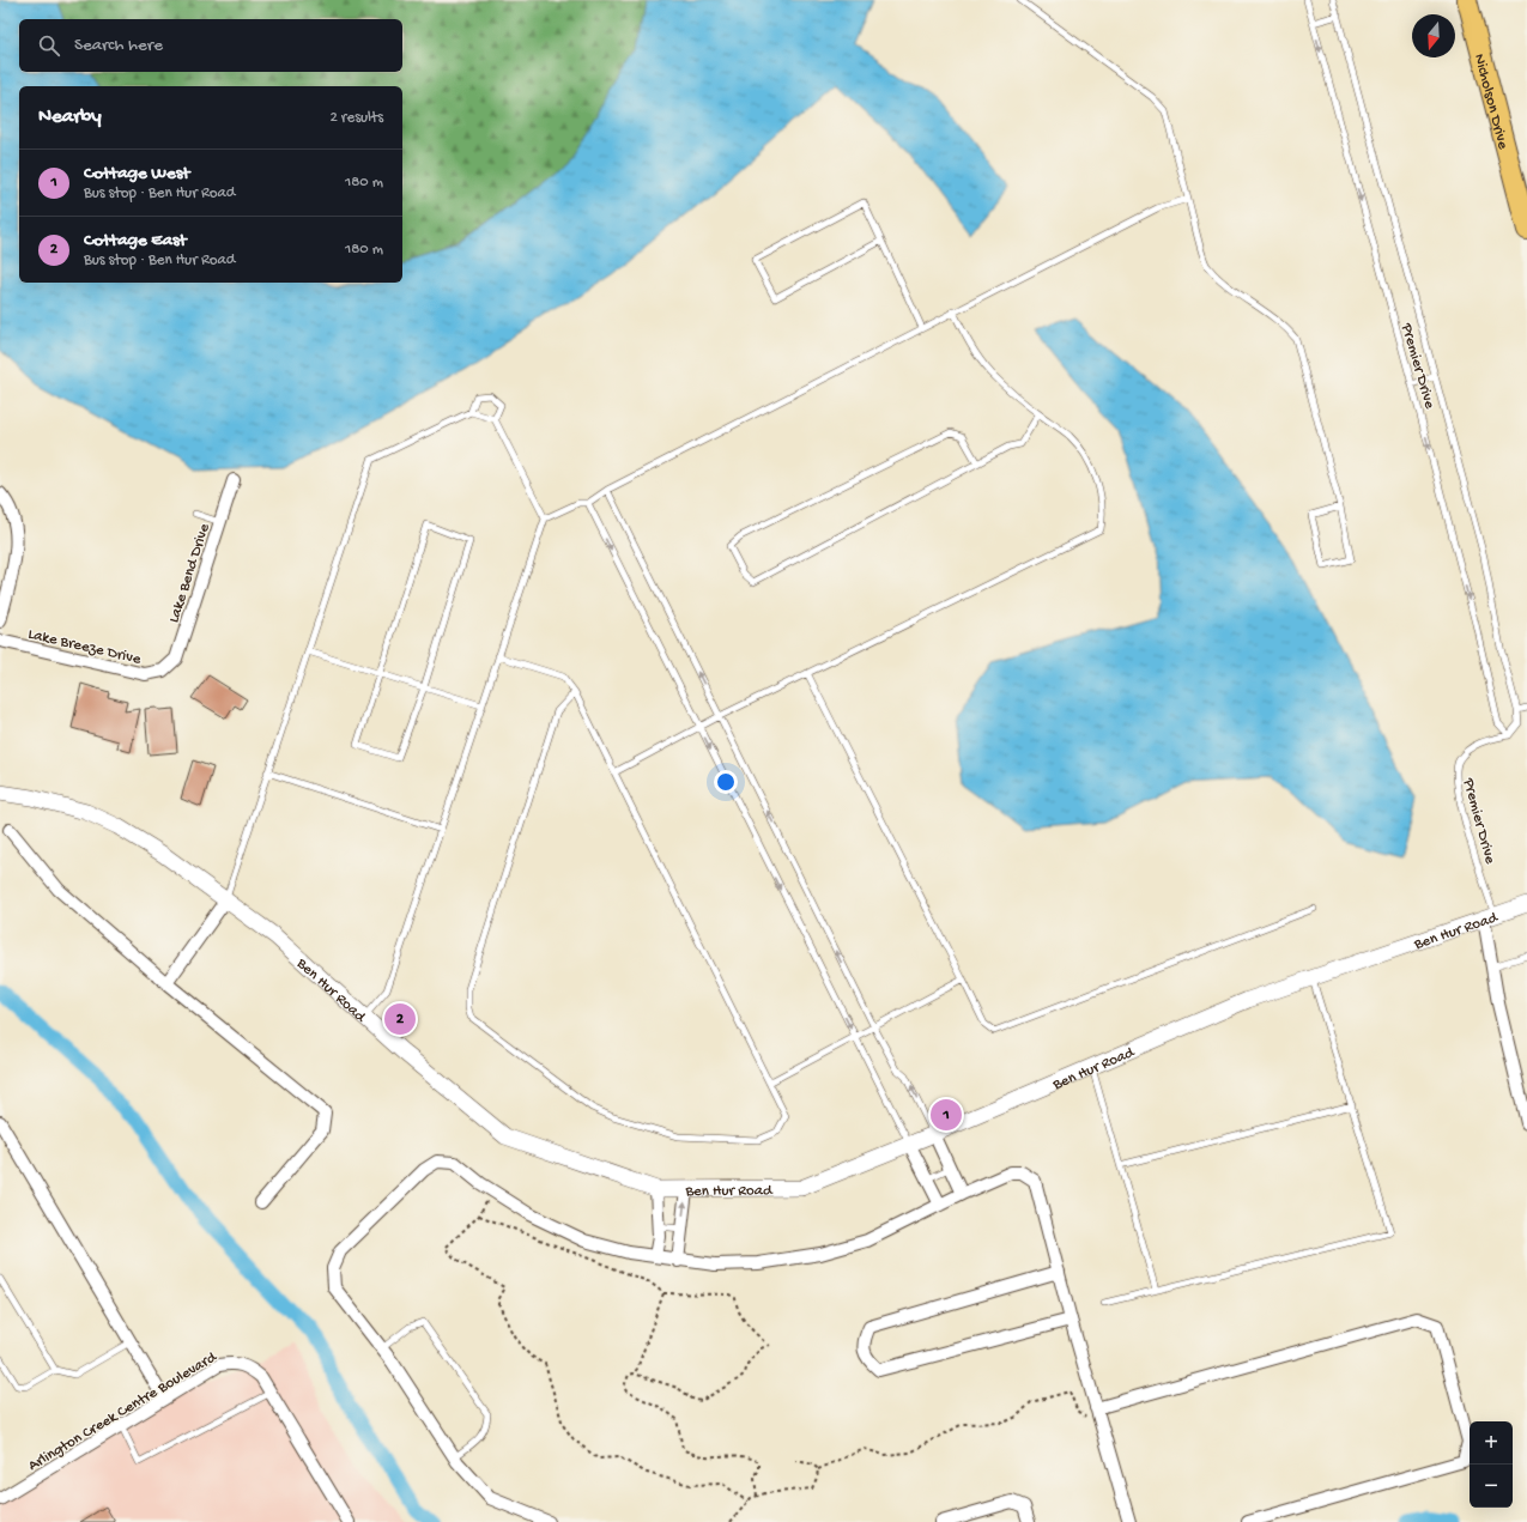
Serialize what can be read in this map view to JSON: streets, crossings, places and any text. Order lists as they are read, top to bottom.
{
  "streets": {
    "main road": ["Nicholson Drive"],
    "street": [
      "Lake Bend Drive",
      "Lake Breeze Drive",
      "Ben Hur Road",
      "Arlington Creek Centre Boulevard"
    ],
    "lane": ["Premier Drive"]
  },
  "crossings": [
    ["Premier Drive", "Ben Hur Road"],
    ["Lake Bend Drive", "Lake Breeze Drive"]
  ],
  "north": "bottom",
  "page": {
    "search": "Search here",
    "heading": ["Nearby", "2 results"],
    "list": [
      {
        "mark": "1",
        "name": "Cottage West",
        "note": "Bus stop · Ben Hur Road",
        "value": "180 m"
      },
      {
        "mark": "2",
        "name": "Cottage East",
        "note": "Bus stop · Ben Hur Road",
        "value": "180 m"
      }
    ],
    "pins": ["2", "1"],
    "map_buttons": ["+", "−"]
  }
}
